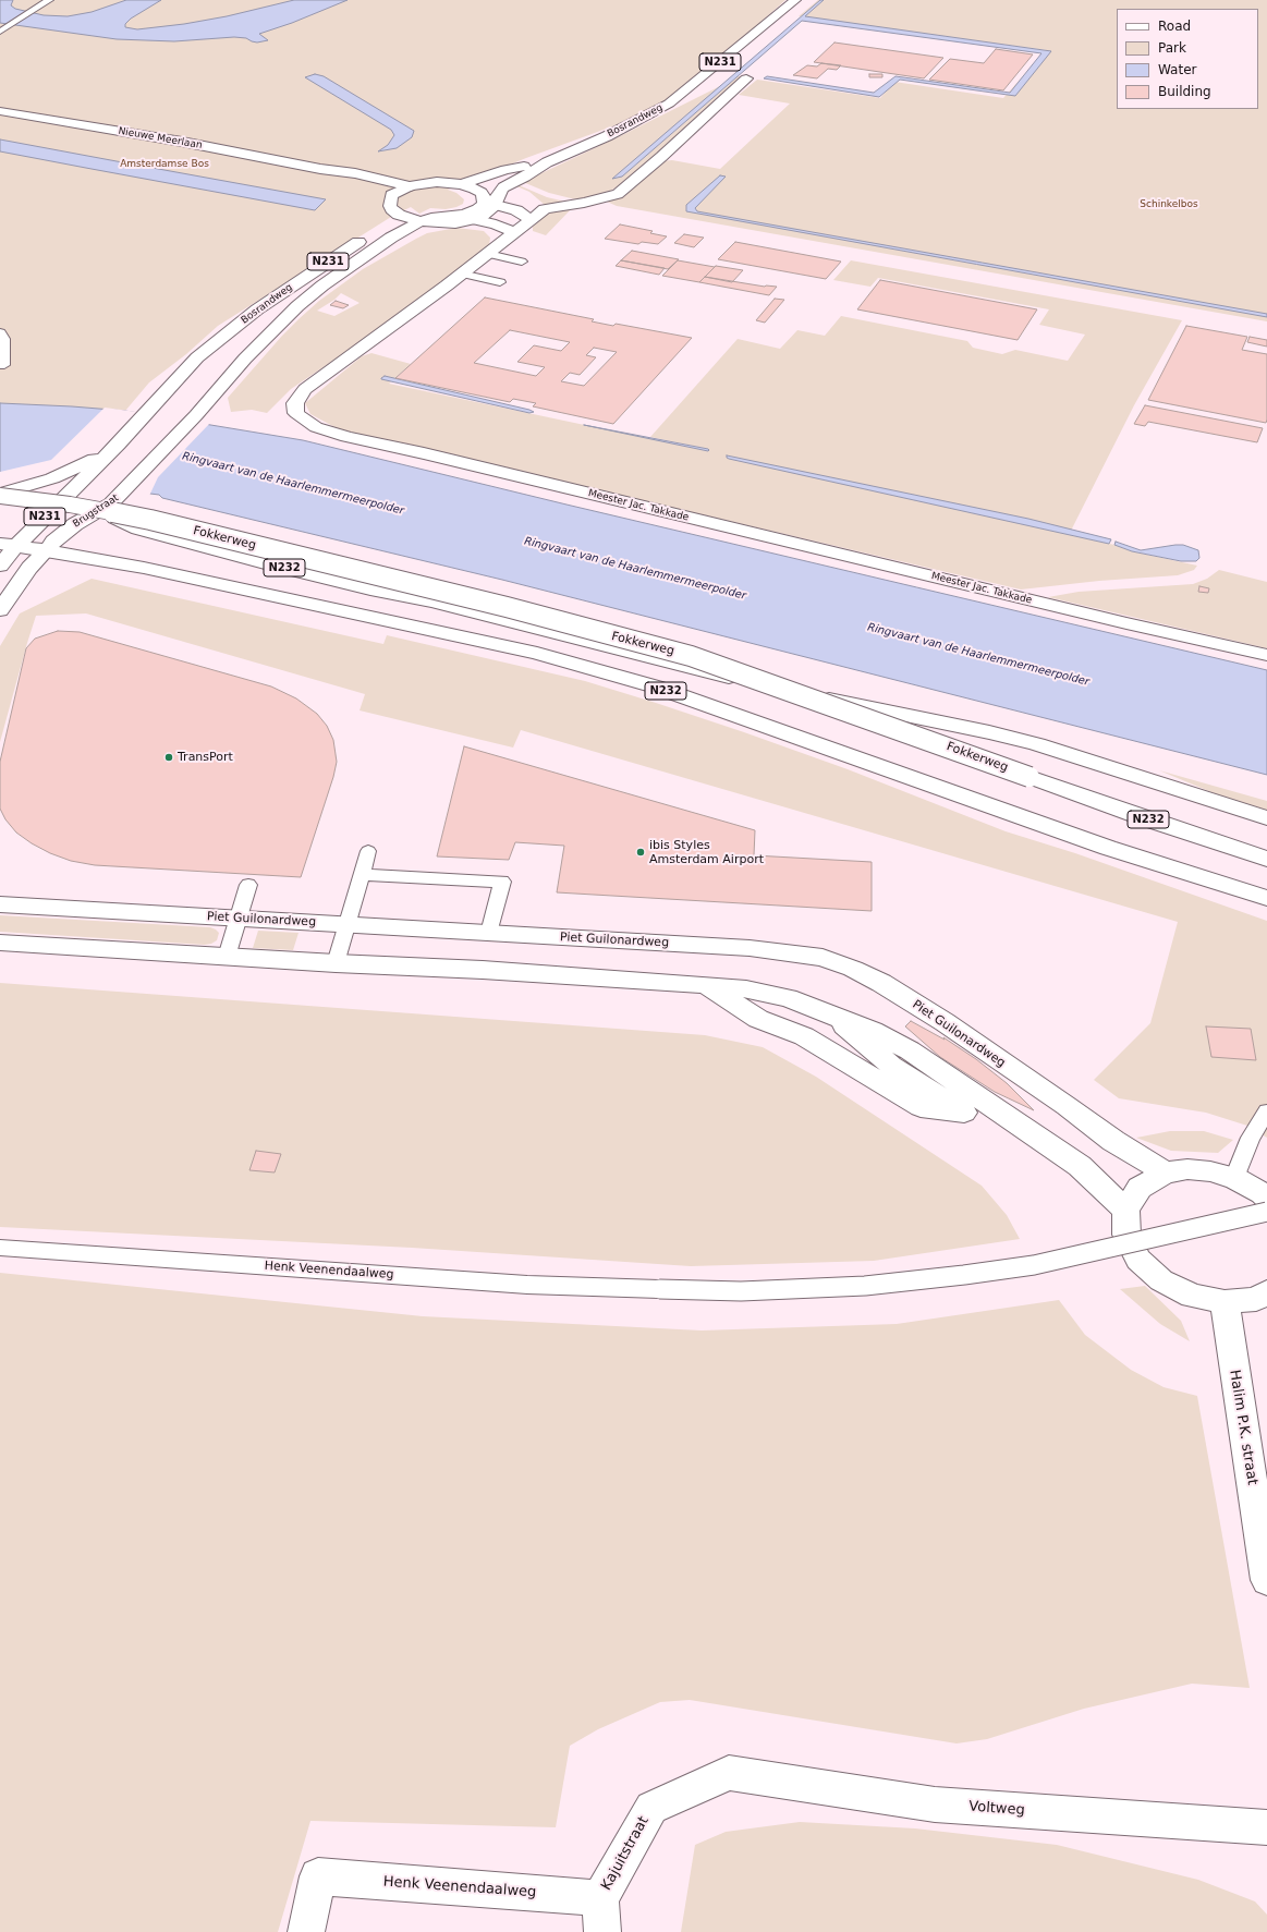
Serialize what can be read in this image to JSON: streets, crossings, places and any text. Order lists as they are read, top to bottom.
{
  "streets": {
    "main road": [
      "N231",
      "Bosrandweg",
      "Nieuwe Meerlaan",
      "Meester Jac. Takkade",
      "Brugstraat",
      "Fokkerweg",
      "N232",
      "Piet Guilonardweg",
      "Henk Veenendaalweg",
      "Halim P.K. straat",
      "Voltweg",
      "Kajuitstraat"
    ]
  },
  "crossings": [
    ["N231", "Bosrandweg"],
    ["N231", "Nieuwe Meerlaan"],
    ["N231", "N232"],
    ["Bosrandweg", "Brugstraat"],
    ["Bosrandweg", "N232"],
    ["Brugstraat", "N232"],
    ["Fokkerweg", "N232"],
    ["Henk Veenendaalweg", "Kajuitstraat"],
    ["Voltweg", "Kajuitstraat"]
  ],
  "water": ["Ringvaart van de Haarlemmermeerpolder"],
  "parks": ["Amsterdamse Bos", "Schinkelbos"],
  "places": ["TransPort", "ibis Styles Amsterdam Airport"],
  "legend": [
    "Road",
    "Park",
    "Water",
    "Building"
  ]
}
